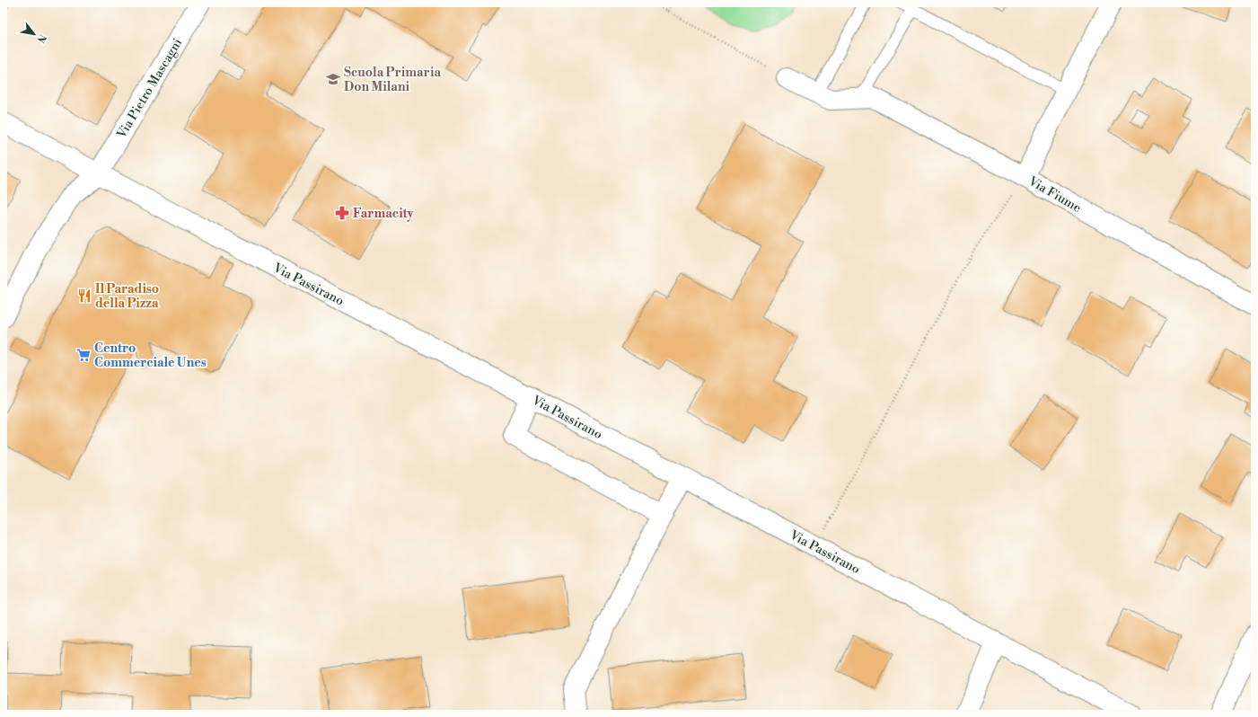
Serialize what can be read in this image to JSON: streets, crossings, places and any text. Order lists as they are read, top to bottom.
{
  "streets": {
    "street": ["Via Pietro Mascagni", "Via Fiume", "Via Passirano"]
  },
  "crossings": [
    ["Via Pietro Mascagni", "Via Passirano"]
  ],
  "places": {
    "school or university": ["Scuola Primaria Don Milani"],
    "pharmacy": ["Farmacity"],
    "restaurant": ["Il Paradiso della Pizza"],
    "supermarket": ["Centro Commerciale Unes"]
  },
  "north": "bottom right"
}
